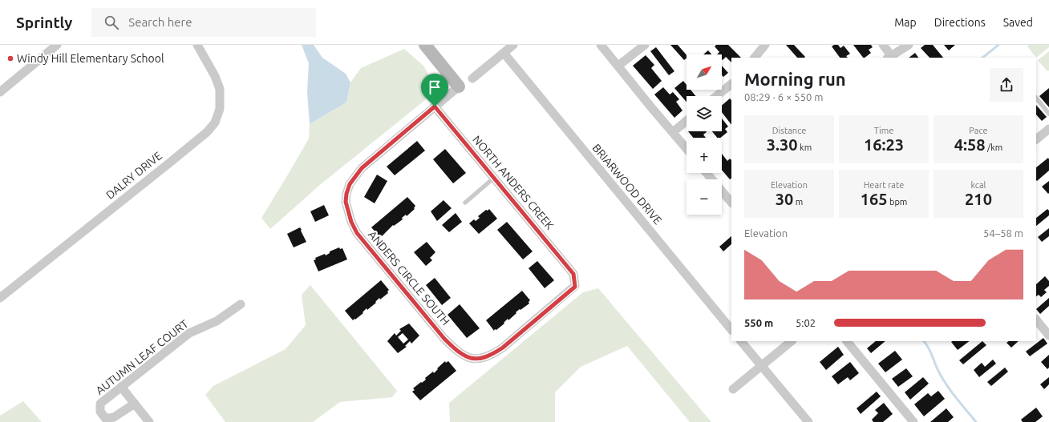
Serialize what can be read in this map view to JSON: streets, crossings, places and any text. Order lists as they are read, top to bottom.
{
  "streets": {
    "street": [
      "DALRY DRIVE",
      "NORTH ANDERS CREEK",
      "BRIARWOOD DRIVE",
      "ANDERS CIRCLE SOUTH",
      "AUTUMN LEAF COURT"
    ]
  },
  "crossings": [
    ["NORTH ANDERS CREEK", "ANDERS CIRCLE SOUTH"]
  ],
  "places": ["Windy Hill Elementary School"],
  "north": "top right",
  "page": {
    "header": "Sprintly",
    "search": "Search here",
    "nav": ["Map", "Directions", "Saved"],
    "map_buttons": ["+", "−"],
    "heading": ["Morning run", "08:29 · 6 × 550 m"],
    "stats": [
      ["Distance", "3.30 km"],
      ["Time", "16:23"],
      ["Pace", "4:58 /km"],
      ["Elevation", "30 m"],
      ["Heart rate", "165 bpm"],
      ["kcal", "210"]
    ],
    "chart": ["Elevation", "54–58 m"],
    "list": [
      {
        "name": "550 m",
        "note": "5:02"
      }
    ]
  }
}
